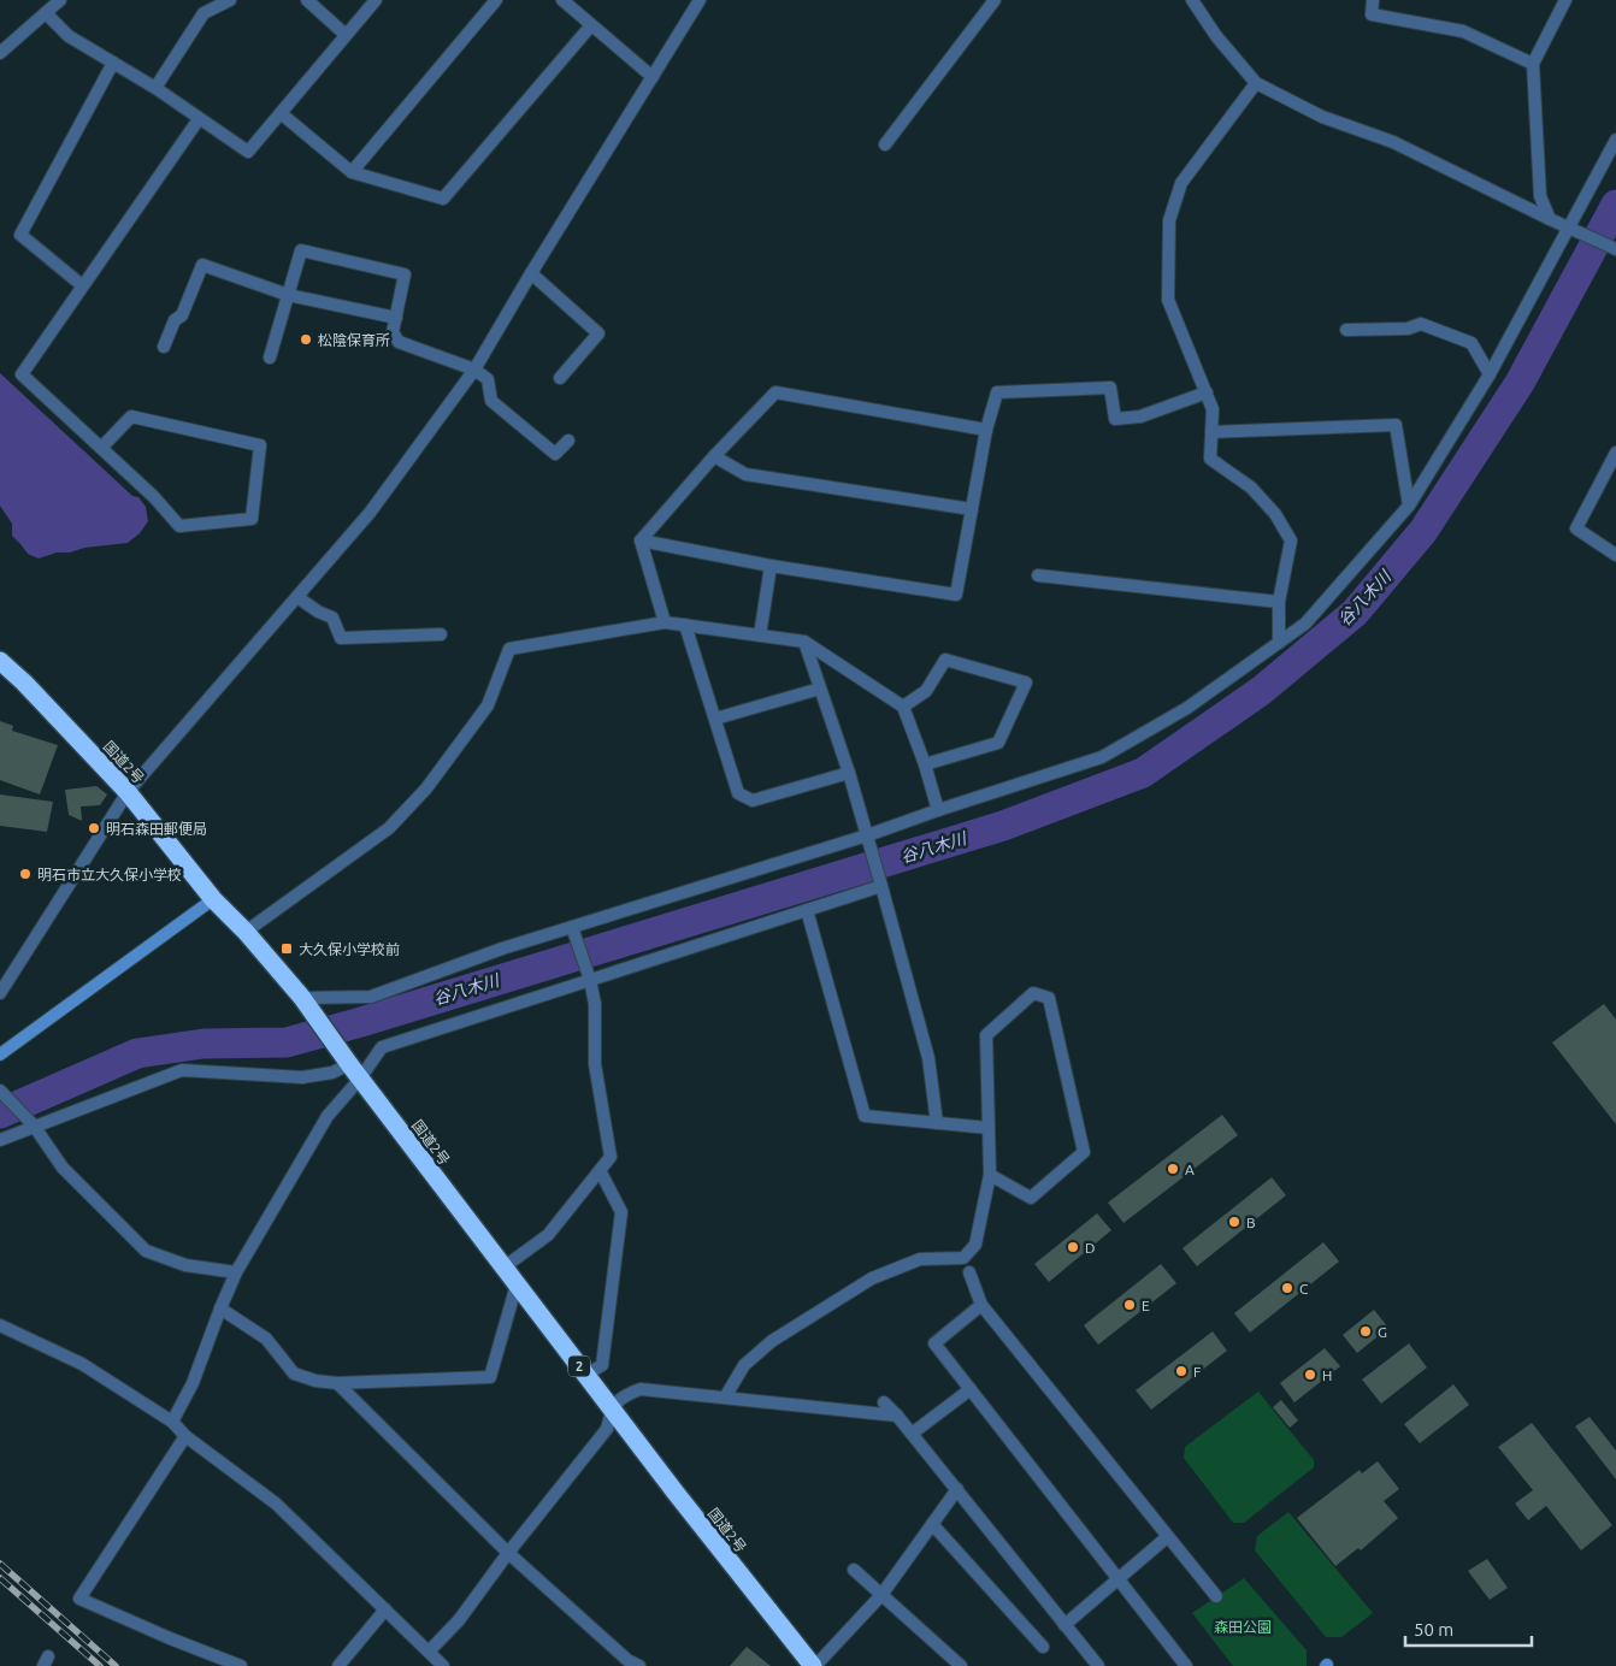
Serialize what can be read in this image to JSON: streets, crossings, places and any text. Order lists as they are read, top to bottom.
{
  "streets": {
    "highway": ["国道2号", "2"]
  },
  "water": ["谷八木川"],
  "parks": ["森田公園"],
  "places": {
    "other": [
      "松陰保育所",
      "明石森田郵便局",
      "明石市立大久保小学校",
      "A",
      "B",
      "D",
      "C",
      "E",
      "G",
      "F",
      "H"
    ],
    "transit": ["大久保小学校前"]
  },
  "scale_bar": "50 m"
}
